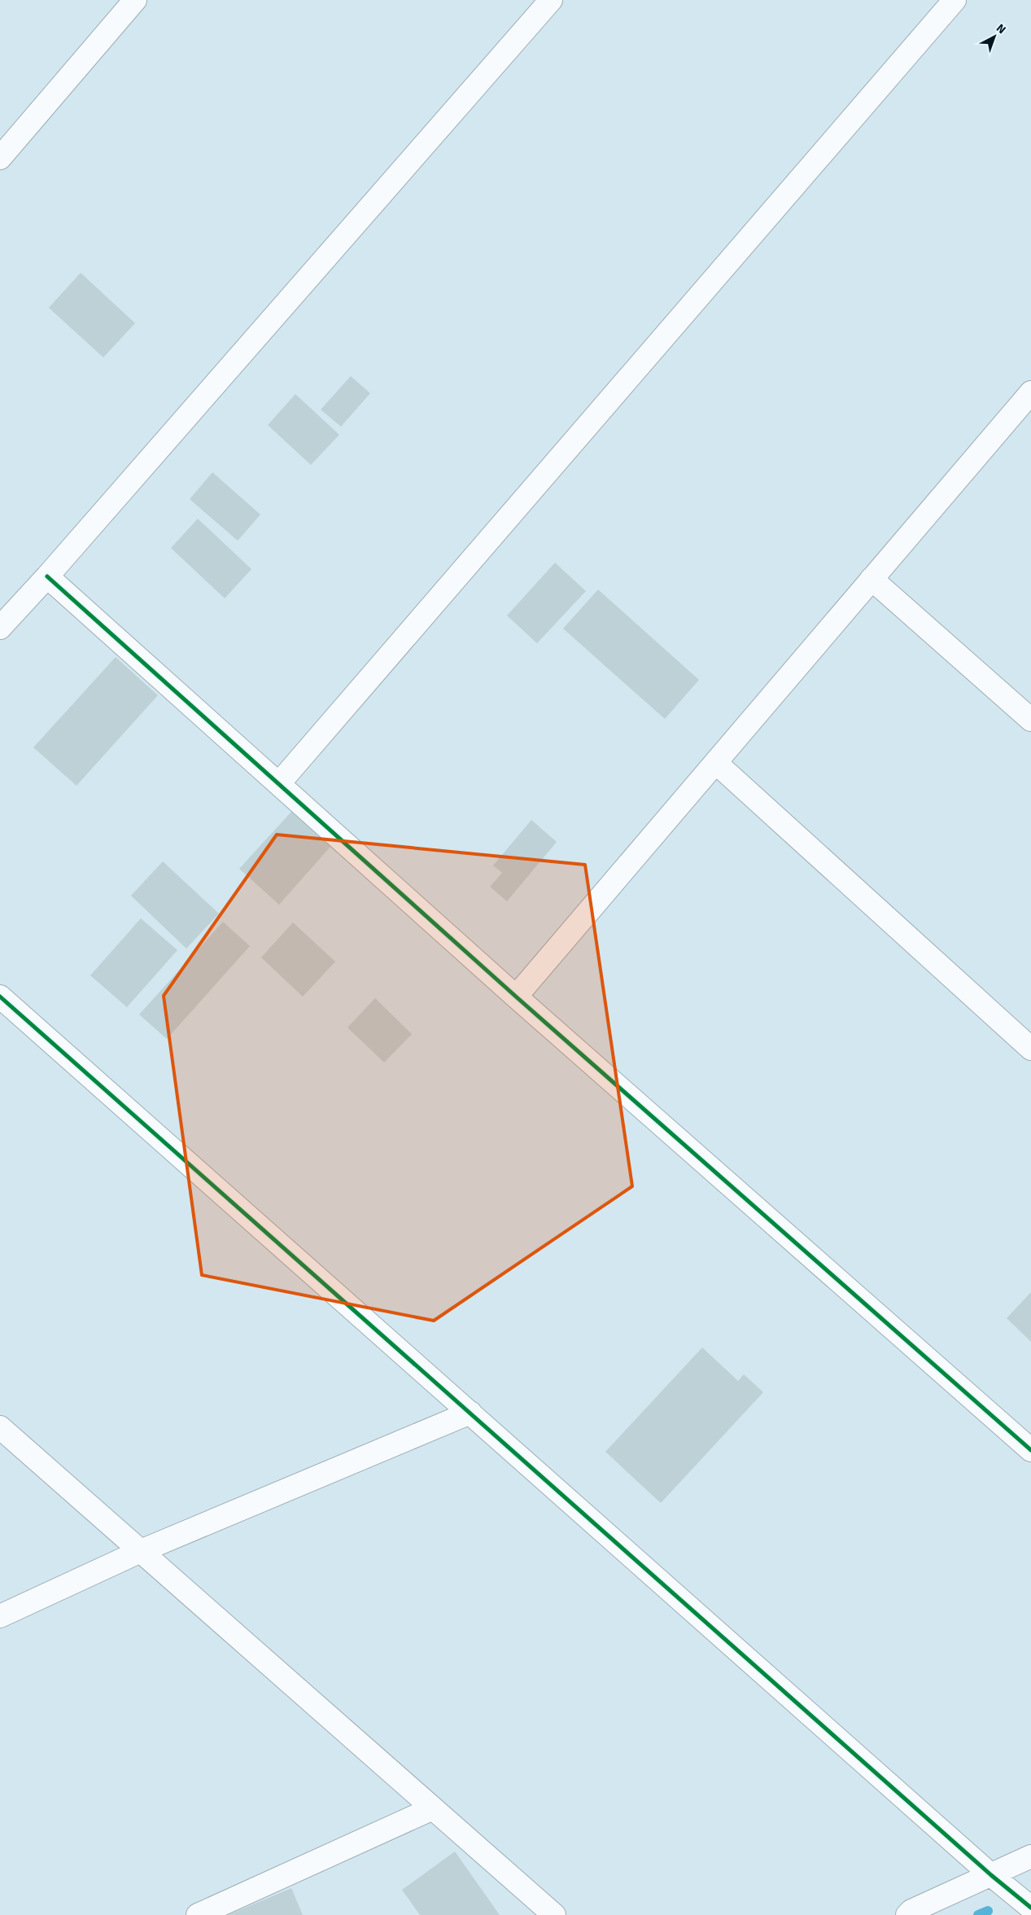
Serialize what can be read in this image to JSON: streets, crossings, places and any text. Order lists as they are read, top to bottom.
{
  "north": "top right"
}
